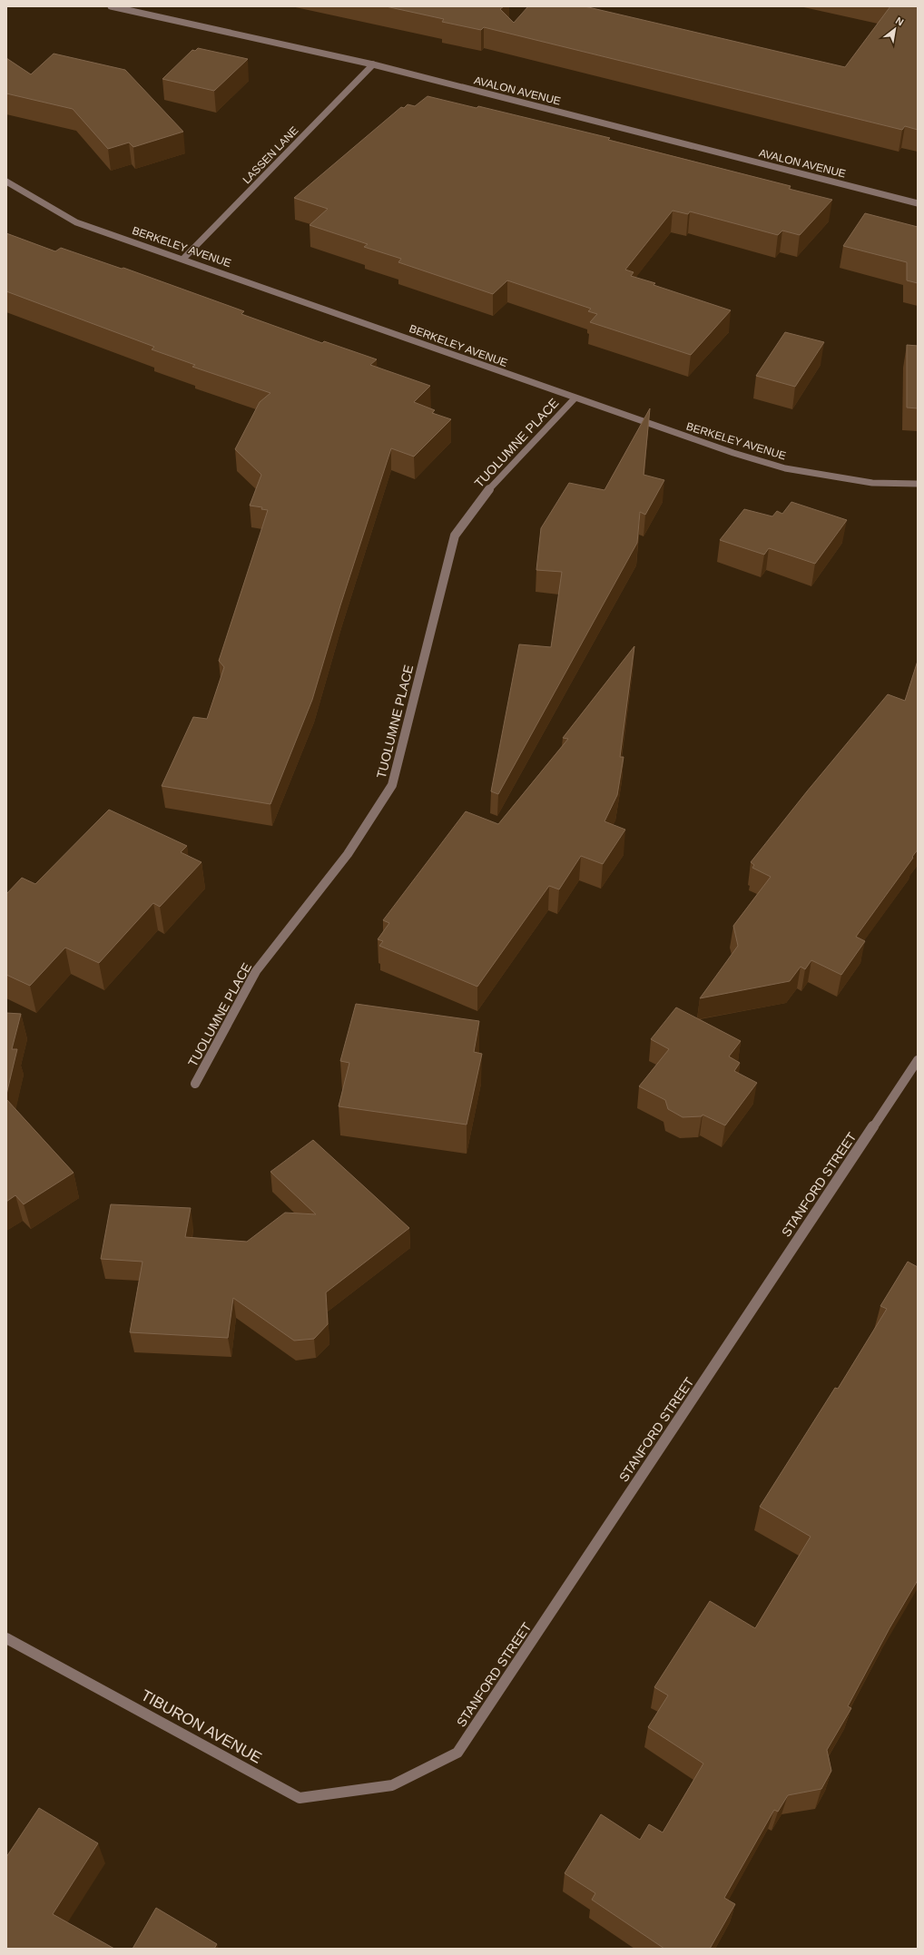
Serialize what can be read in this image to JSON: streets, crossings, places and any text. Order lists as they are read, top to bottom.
{
  "streets": {
    "street": [
      "AVALON AVENUE",
      "LASSEN LANE",
      "BERKELEY AVENUE",
      "TUOLUMNE PLACE",
      "STANFORD STREET",
      "TIBURON AVENUE"
    ]
  },
  "crossings": [
    ["AVALON AVENUE", "LASSEN LANE"],
    ["LASSEN LANE", "BERKELEY AVENUE"],
    ["BERKELEY AVENUE", "TUOLUMNE PLACE"],
    ["STANFORD STREET", "TIBURON AVENUE"]
  ],
  "north": "top right"
}
